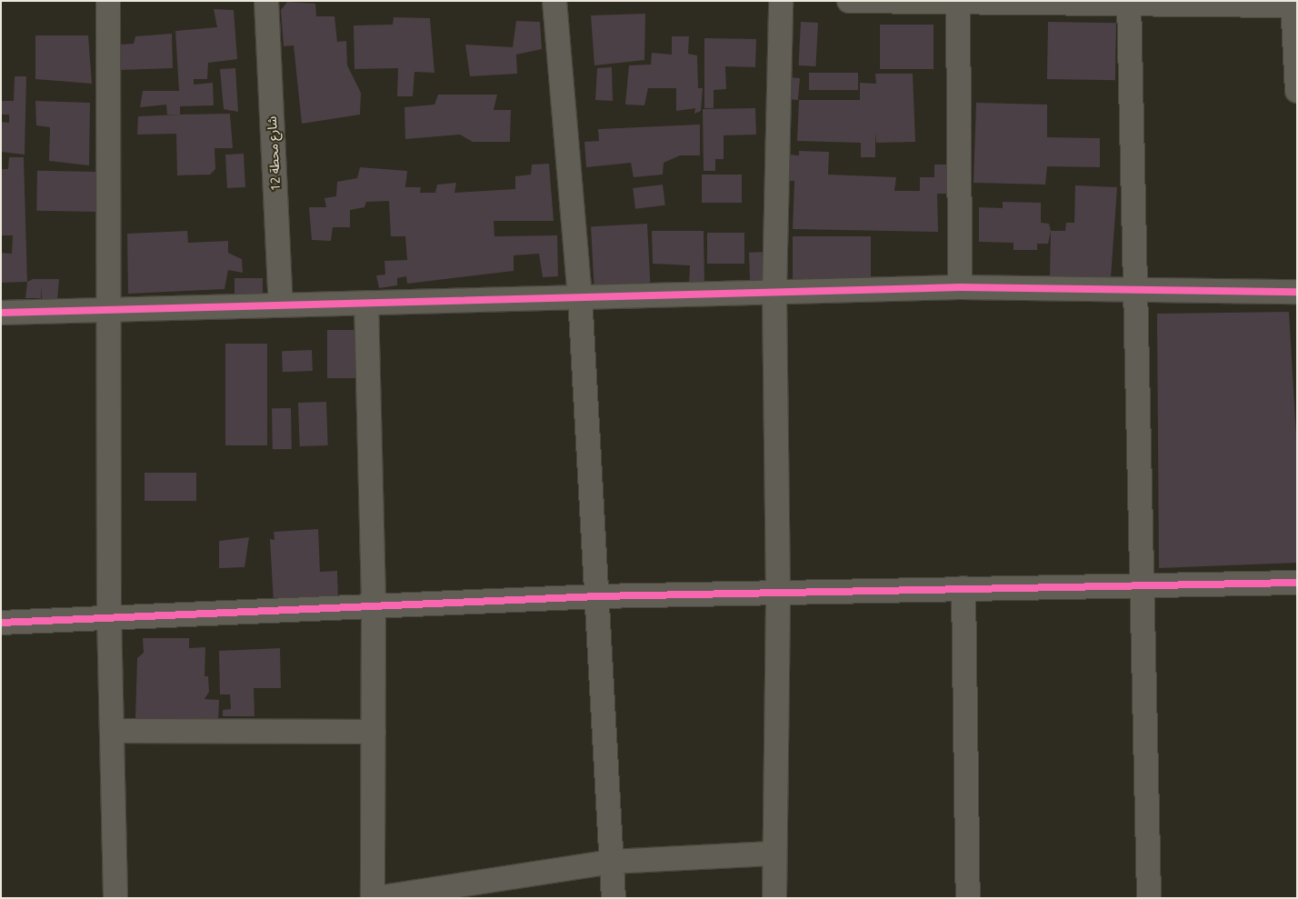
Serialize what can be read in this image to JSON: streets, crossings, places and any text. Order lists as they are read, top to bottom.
{
  "streets": {
    "street": ["شارع محطة 12"]
  }
}
